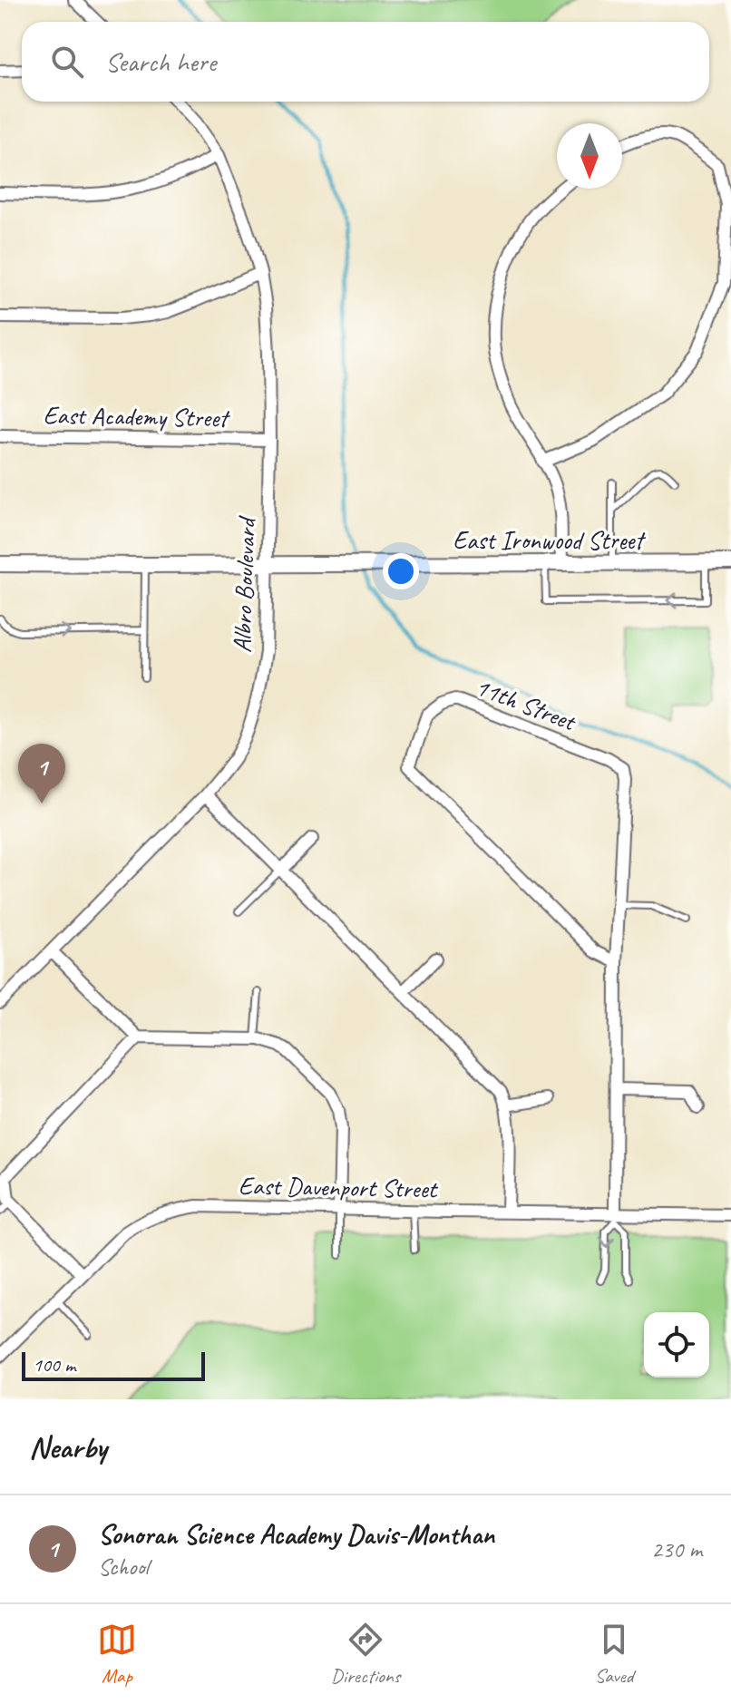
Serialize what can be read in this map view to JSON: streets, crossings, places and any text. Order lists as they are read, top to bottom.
{
  "streets": {
    "street": [
      "East Academy Street",
      "East Ironwood Street",
      "Albro Boulevard",
      "11th Street",
      "East Davenport Street"
    ]
  },
  "crossings": [
    ["East Academy Street", "Albro Boulevard"],
    ["East Ironwood Street", "Albro Boulevard"],
    ["11th Street", "East Davenport Street"]
  ],
  "scale_bar": "100 m",
  "north": "bottom",
  "page": {
    "search": "Search here",
    "pins": "1",
    "scale": "100 m",
    "heading": "Nearby",
    "list": [
      {
        "mark": "1",
        "name": "Sonoran Science Academy Davis-Monthan",
        "note": "School",
        "value": "230 m"
      }
    ],
    "nav": ["Map", "Directions", "Saved"]
  }
}
